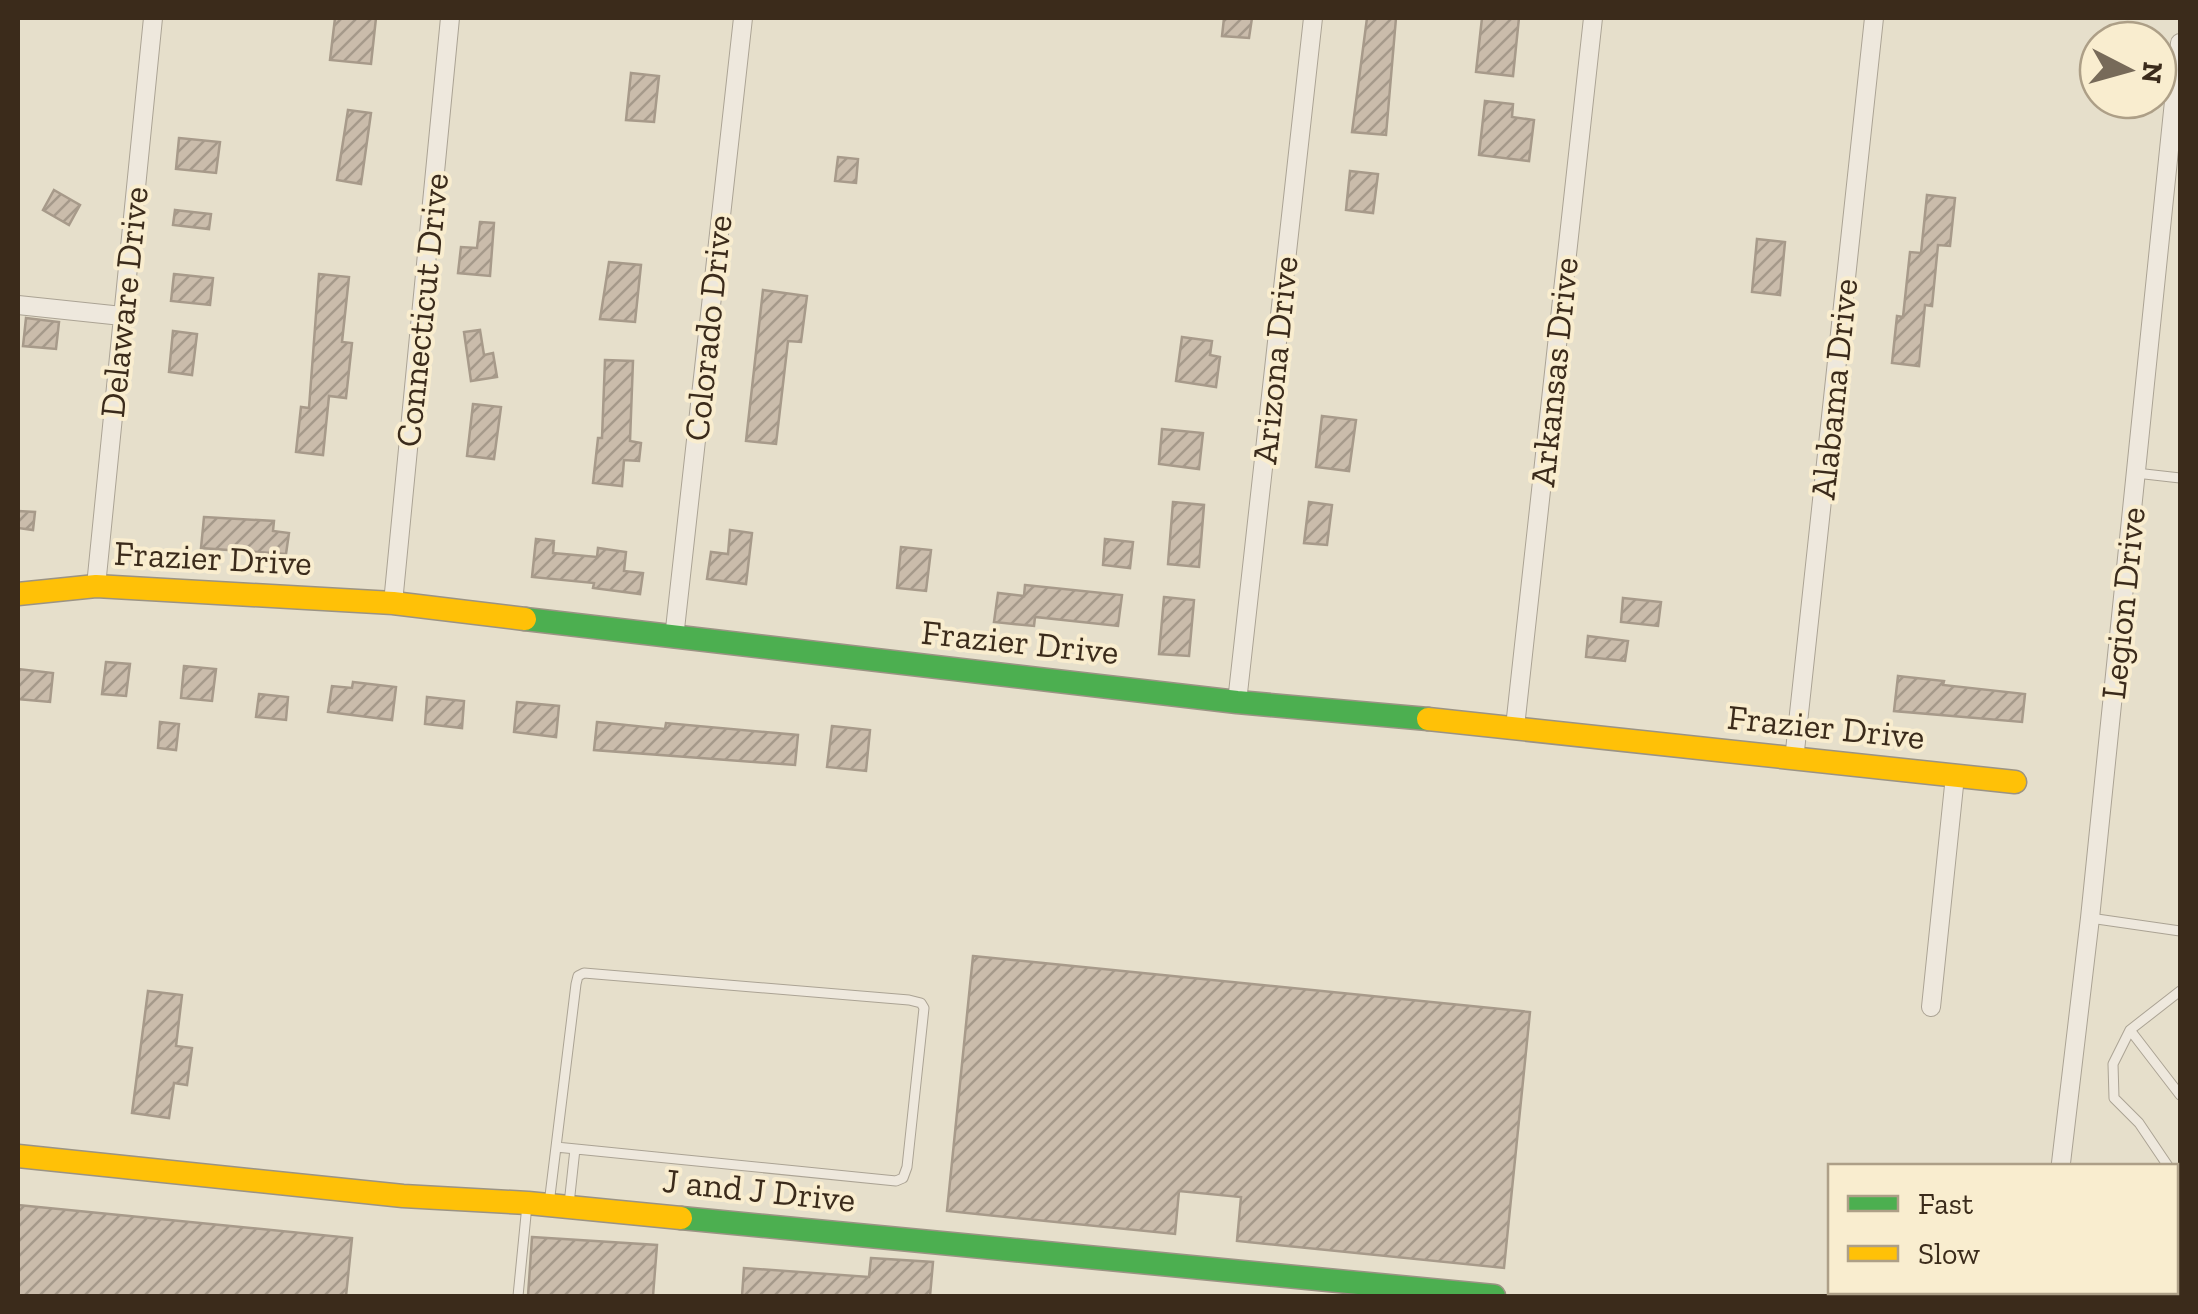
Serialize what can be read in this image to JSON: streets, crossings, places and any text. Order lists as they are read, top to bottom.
{
  "streets": {
    "street": [
      "Delaware Drive",
      "Connecticut Drive",
      "Colorado Drive",
      "Arizona Drive",
      "Arkansas Drive",
      "Alabama Drive",
      "Frazier Drive",
      "Legion Drive",
      "J and J Drive"
    ]
  },
  "crossings": [
    ["Delaware Drive", "Frazier Drive"],
    ["Connecticut Drive", "Frazier Drive"],
    ["Colorado Drive", "Frazier Drive"],
    ["Arizona Drive", "Frazier Drive"],
    ["Arkansas Drive", "Frazier Drive"],
    ["Alabama Drive", "Frazier Drive"]
  ],
  "legend": ["Fast", "Slow"],
  "north": "right"
}
